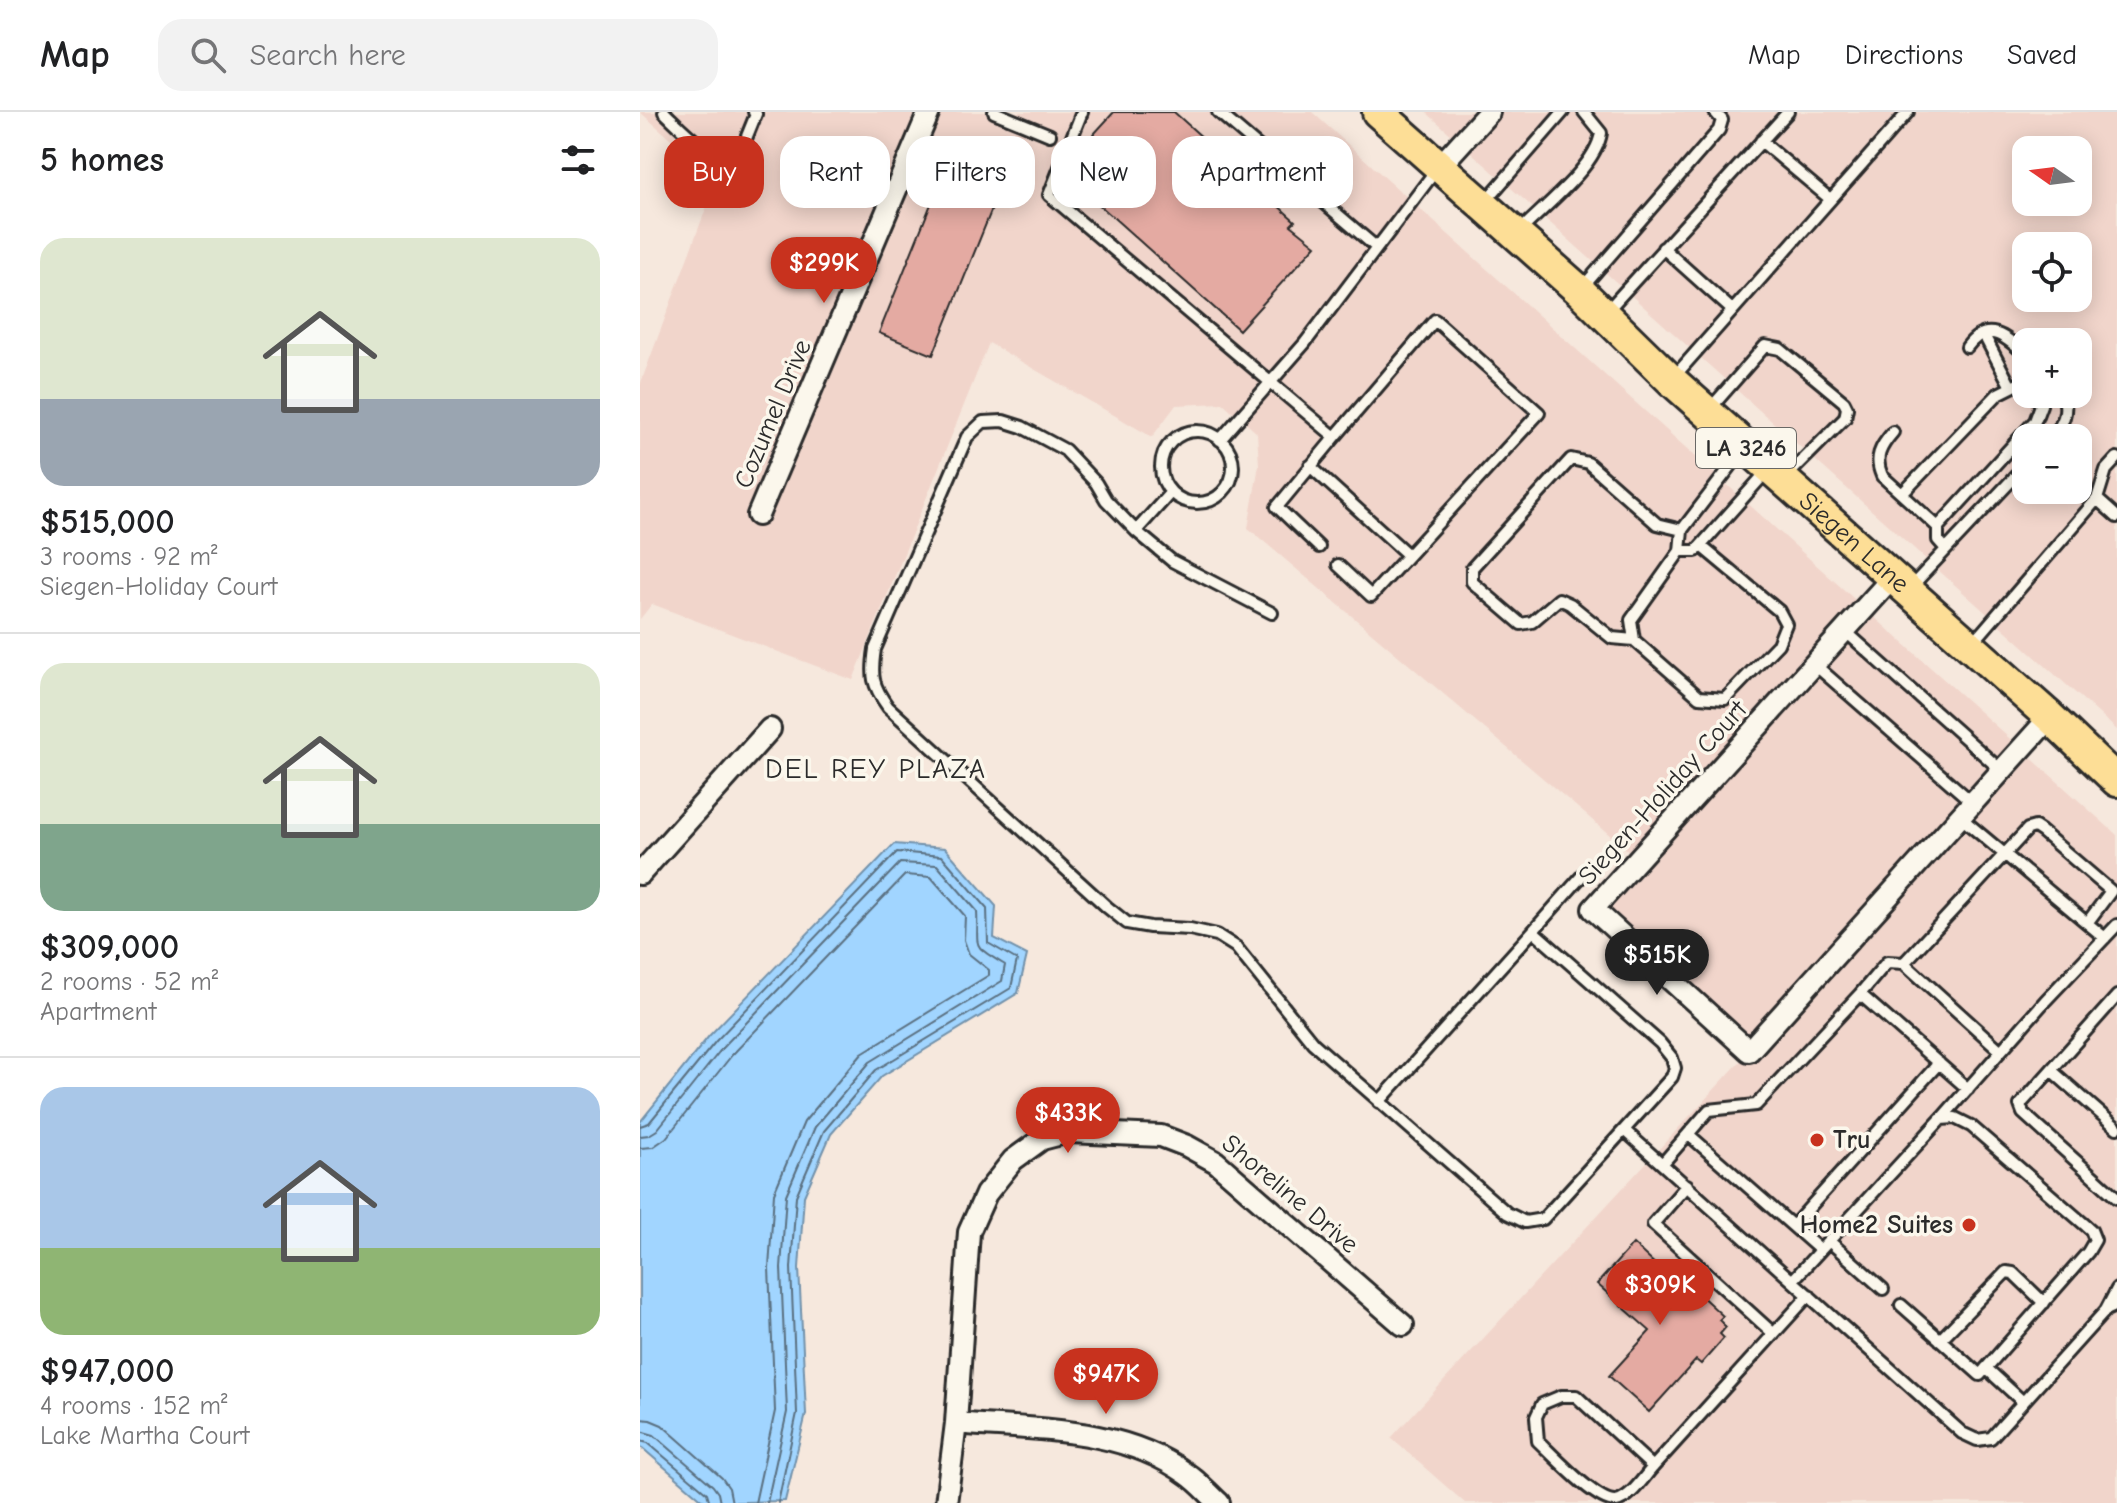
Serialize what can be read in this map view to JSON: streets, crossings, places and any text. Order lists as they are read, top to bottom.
{
  "streets": {
    "main road": ["LA 3246", "Siegen Lane"],
    "street": ["Cozumel Drive", "Siegen-Holiday Court", "Shoreline Drive"]
  },
  "crossings": [
    ["Siegen Lane", "Siegen-Holiday Court"]
  ],
  "districts": ["DEL REY PLAZA"],
  "places": ["Tru", "Home2 Suites"],
  "north": "left",
  "page": {
    "header": "Map",
    "search": "Search here",
    "nav": ["Map", "Directions", "Saved"],
    "heading": "5 homes",
    "map_buttons": ["+", "−"],
    "chip": [
      "Buy",
      "Rent",
      "Filters",
      "New",
      "Apartment"
    ],
    "list": [
      {
        "name": "$515,000",
        "note": "3 rooms · 92 m² · Siegen-Holiday Court"
      },
      {
        "name": "$309,000",
        "note": "2 rooms · 52 m² · Apartment"
      },
      {
        "name": "$947,000",
        "note": "4 rooms · 152 m² · Lake Martha Court"
      }
    ],
    "price": [
      "$299K",
      "$515K",
      "$433K",
      "$309K",
      "$947K"
    ]
  }
}
